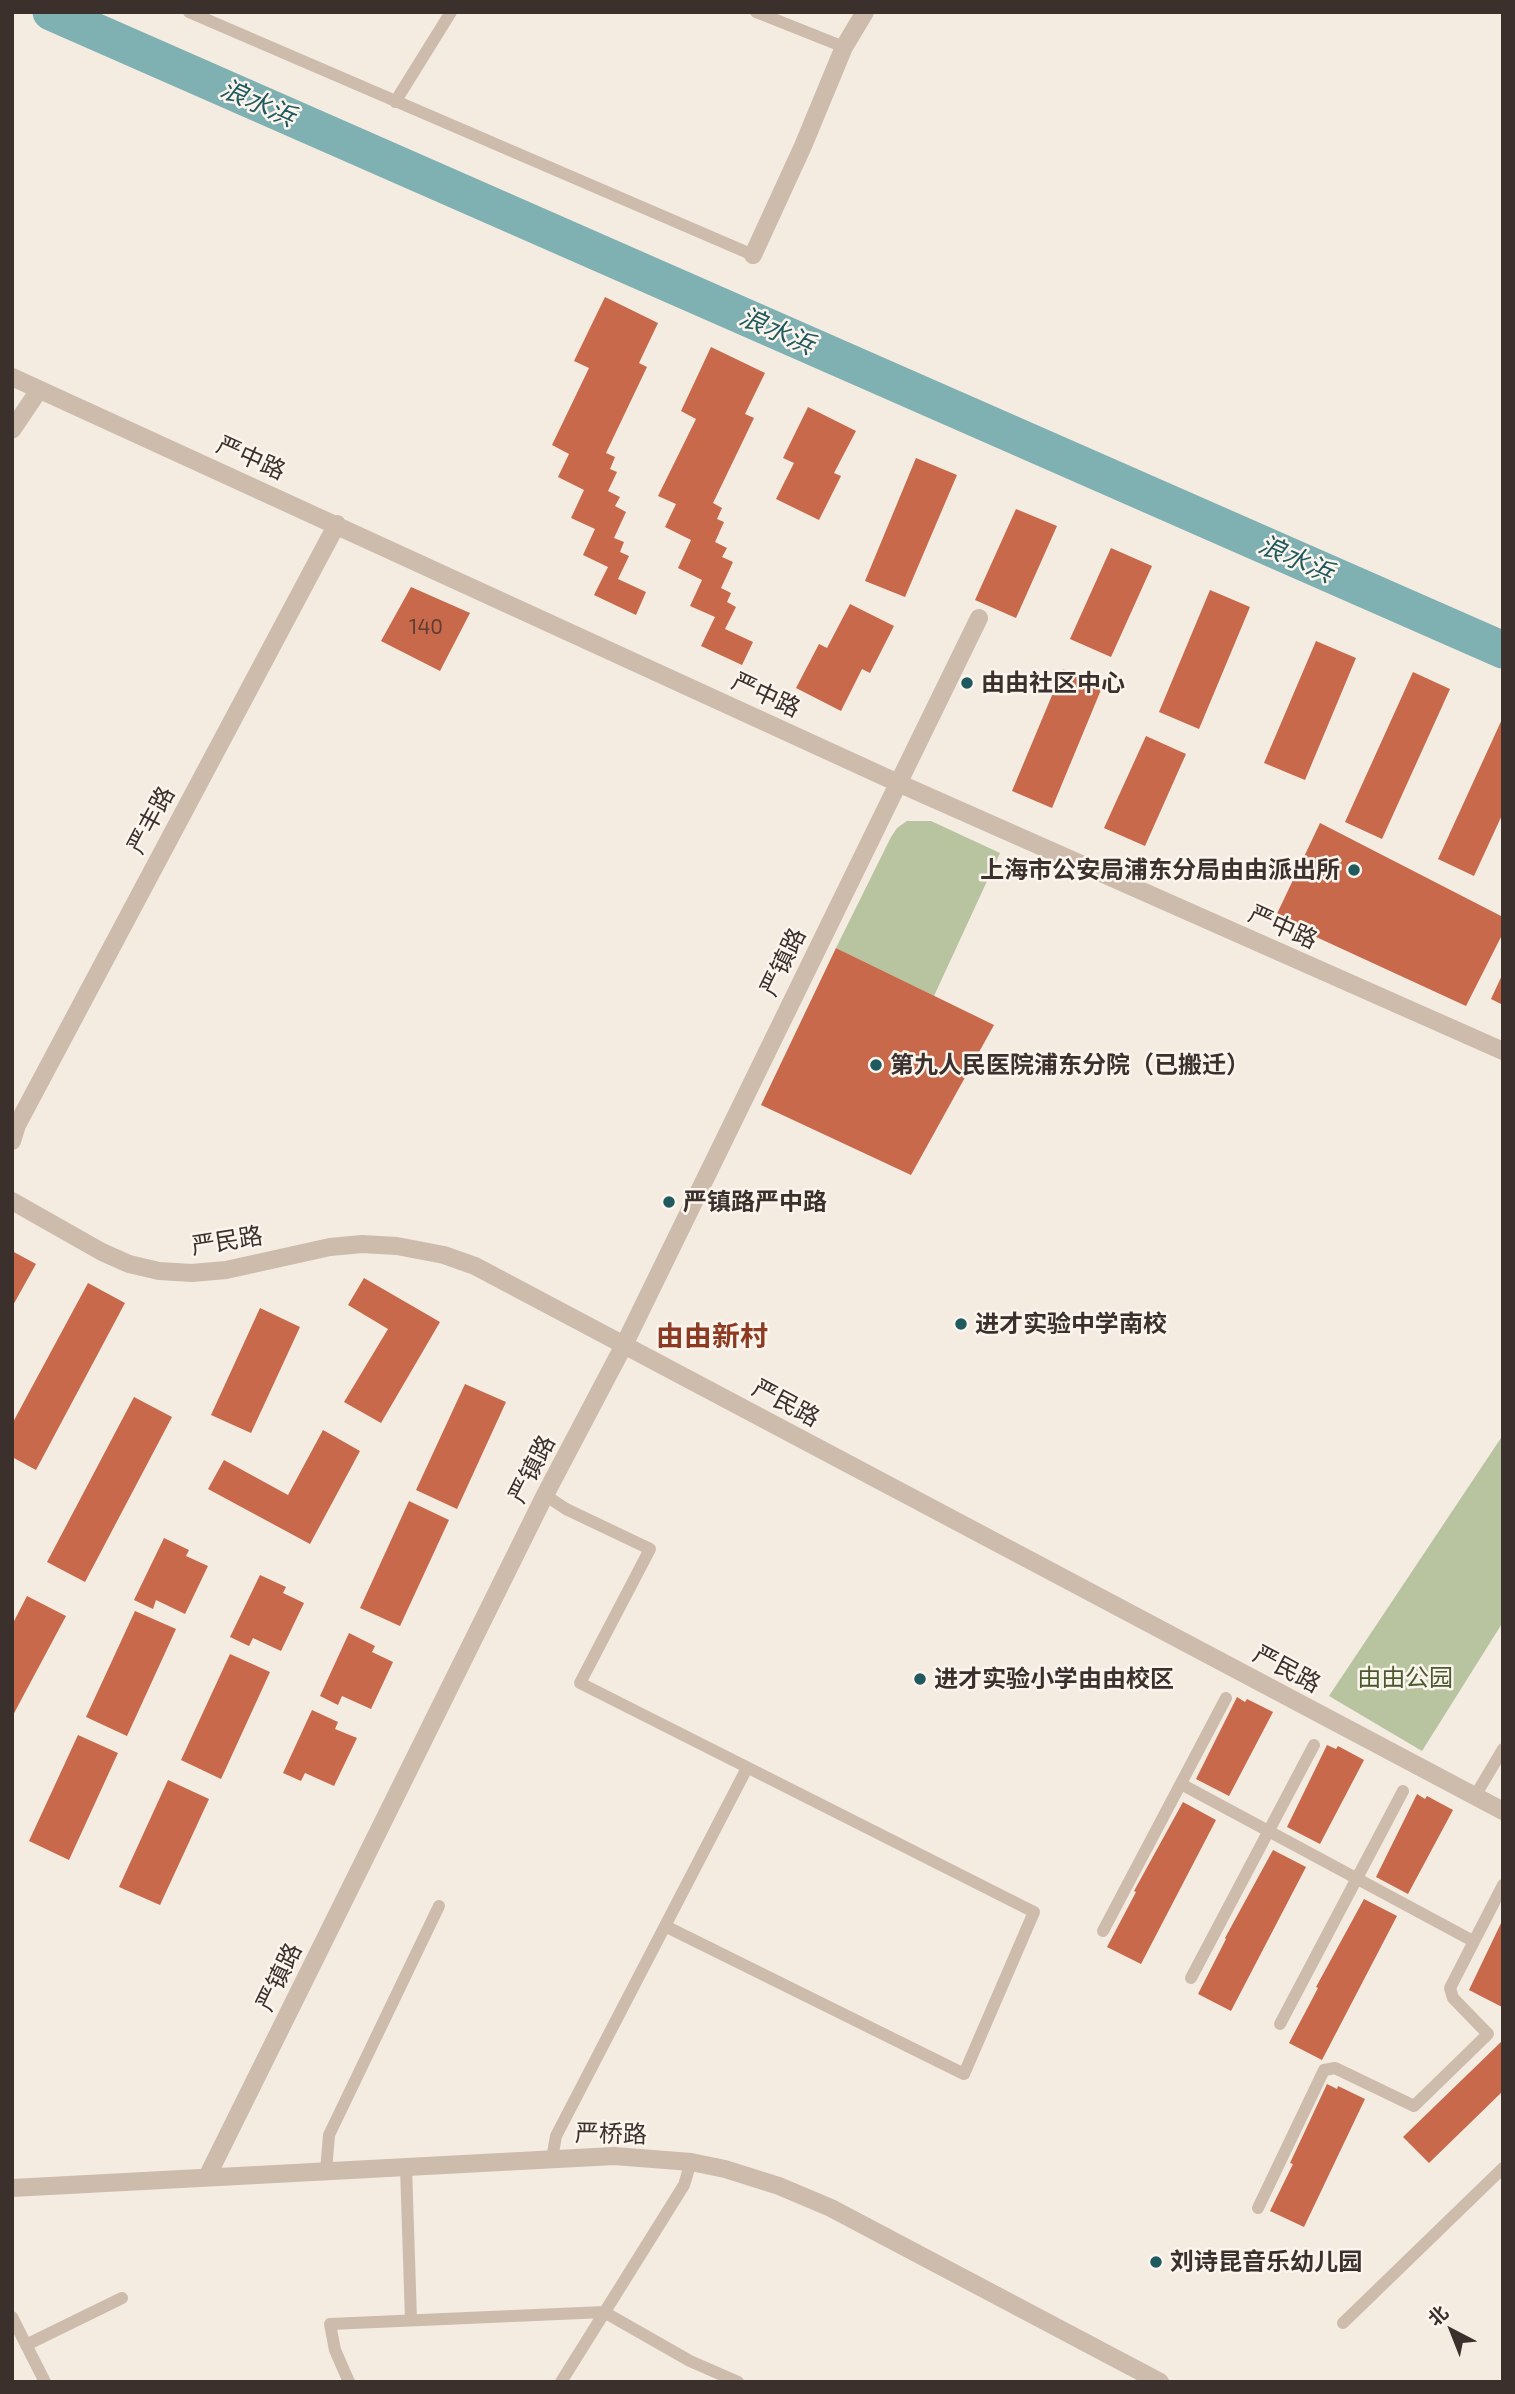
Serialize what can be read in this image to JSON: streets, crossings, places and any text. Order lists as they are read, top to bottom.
{
  "streets": {
    "street": [
      "严中路",
      "严丰路",
      "严镇路",
      "严民路",
      "严桥路"
    ]
  },
  "crossings": [
    ["严中路", "严丰路"],
    ["严中路", "严镇路"],
    ["严镇路", "严民路"],
    ["严镇路", "严桥路"]
  ],
  "districts": ["由由新村"],
  "water": ["浪水浜"],
  "parks": ["由由公园"],
  "places": [
    "由由社区中心",
    "上海市公安局浦东分局由由派出所",
    "第九人民医院浦东分院（已搬迁）",
    "严镇路严中路",
    "进才实验中学南校",
    "进才实验小学由由校区",
    "刘诗昆音乐幼儿园"
  ],
  "house_numbers": ["140"],
  "north": "top left"
}
